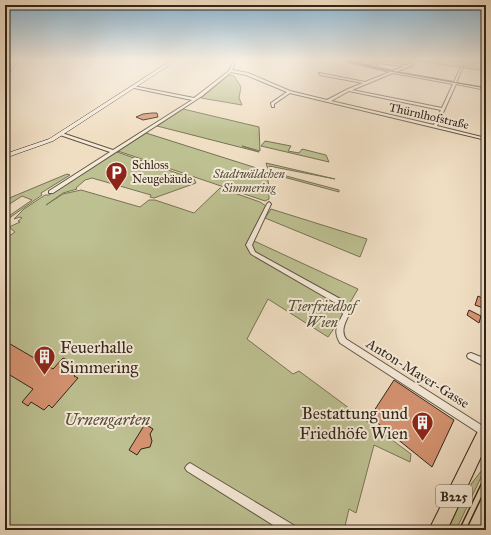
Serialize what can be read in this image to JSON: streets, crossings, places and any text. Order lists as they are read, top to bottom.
{
  "streets": {
    "main road": ["B225"],
    "street": ["Thürnlhofstraße", "Anton-Mayer-Gasse"]
  },
  "crossings": [
    ["Anton-Mayer-Gasse", "B225"]
  ],
  "parks": ["Stadtwäldchen Simmering", "Tierfriedhof Wien", "Urnengarten"],
  "places": {
    "parking": ["Schloss Neugebäude"],
    "building": ["Feuerhalle Simmering", "Bestattung und Friedhöfe Wien"]
  }
}
